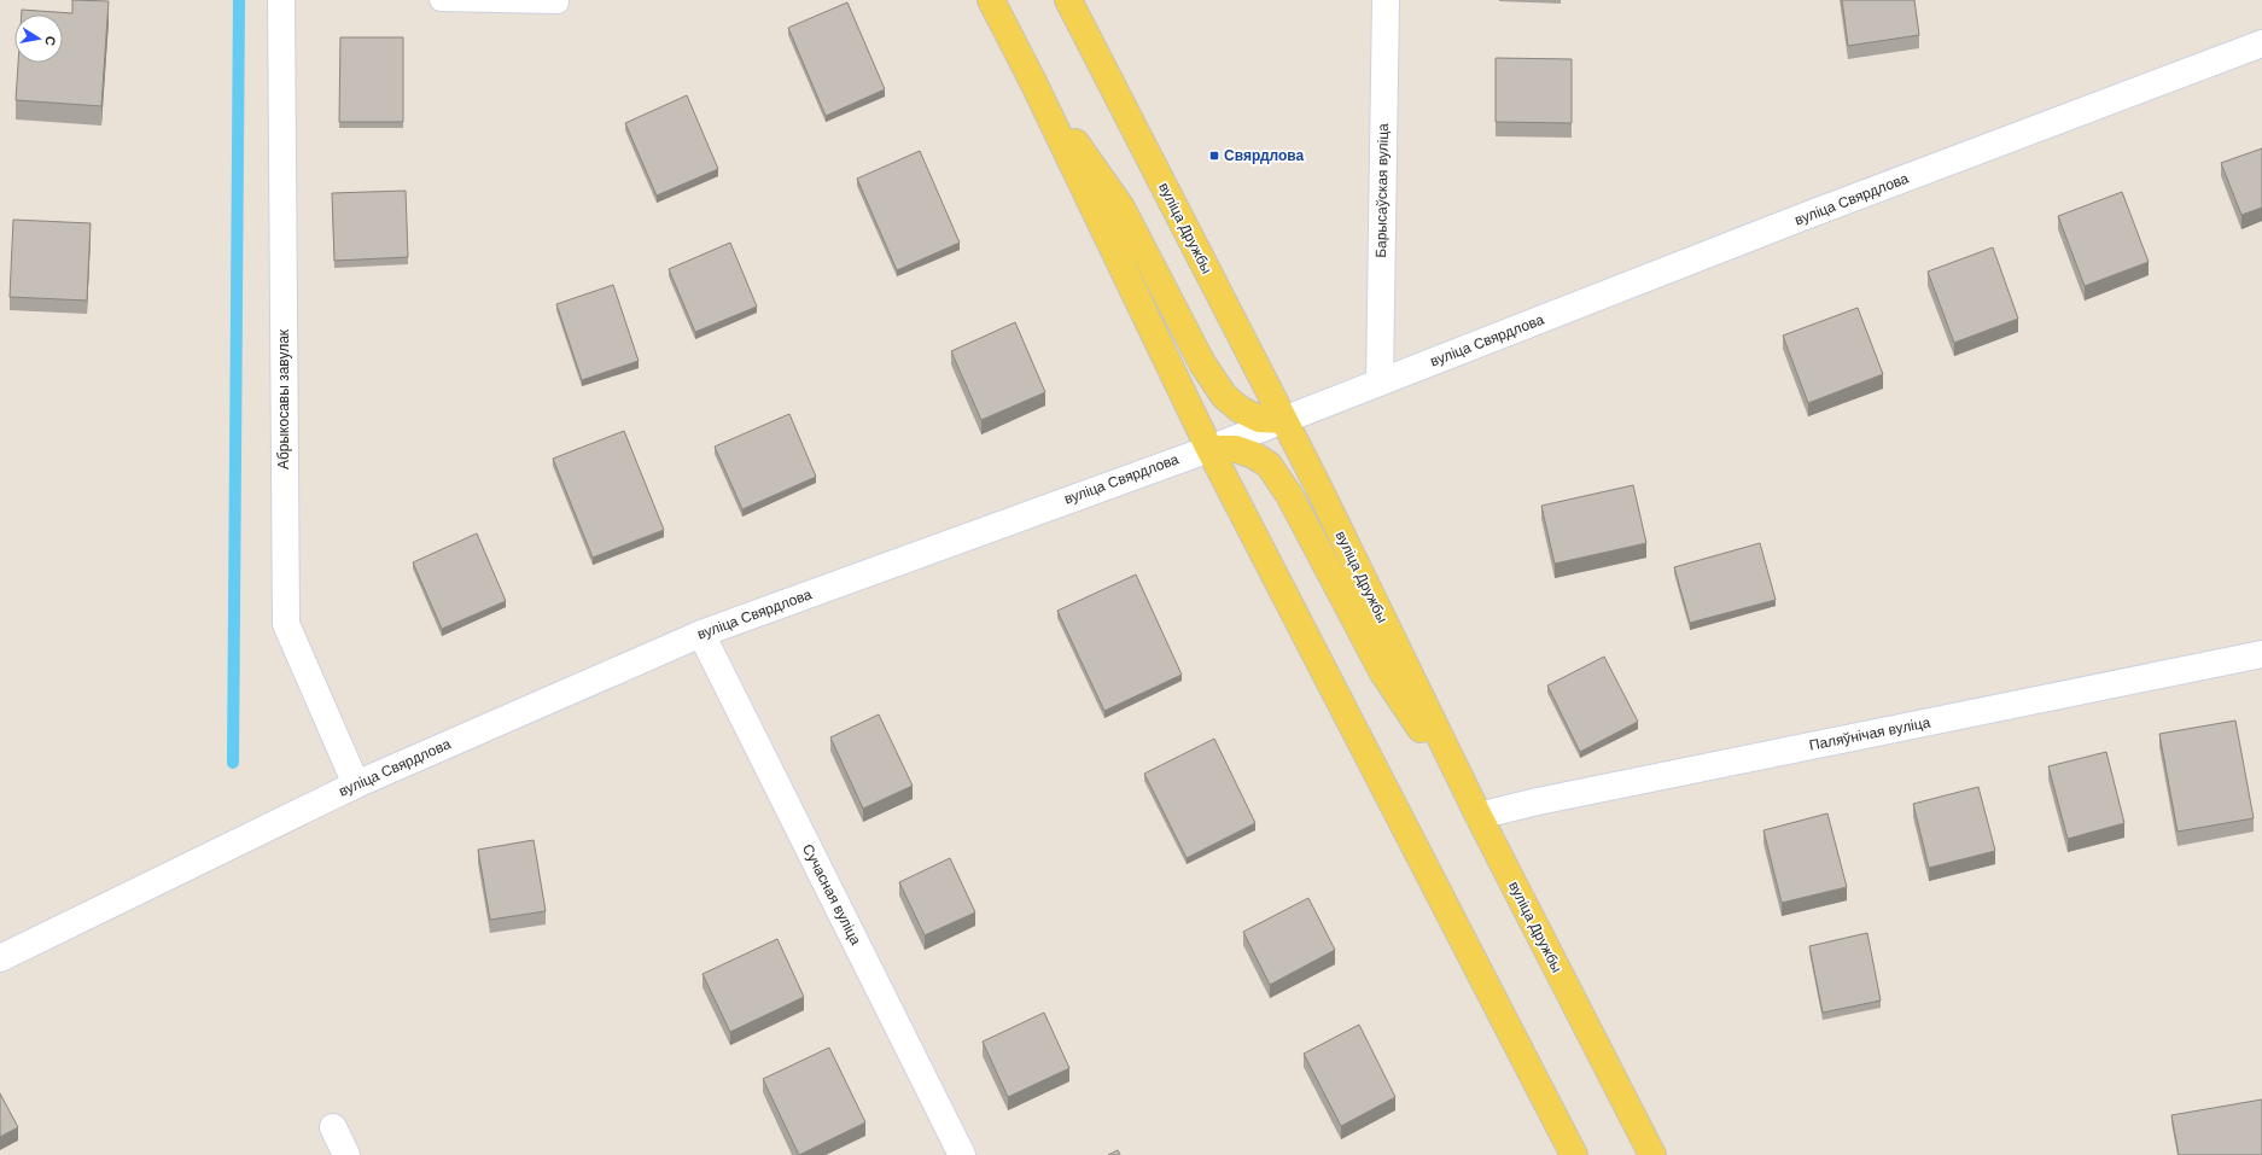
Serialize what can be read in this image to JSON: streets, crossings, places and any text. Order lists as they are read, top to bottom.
{
  "streets": {
    "main road": ["вуліца Дружбы"],
    "street": [
      "Барысаўская вуліца",
      "вуліца Свярдлова",
      "Абрыкосавы завулак",
      "Паляўнічая вуліца",
      "Сучасная вуліца"
    ]
  },
  "crossings": [
    ["Барысаўская вуліца", "вуліца Свярдлова"],
    ["вуліца Свярдлова", "вуліца Дружбы"],
    ["вуліца Свярдлова", "Абрыкосавы завулак"],
    ["вуліца Свярдлова", "Сучасная вуліца"],
    ["вуліца Дружбы", "Паляўнічая вуліца"]
  ],
  "places": {
    "transit": ["Свярдлова"]
  },
  "north": "right"
}
